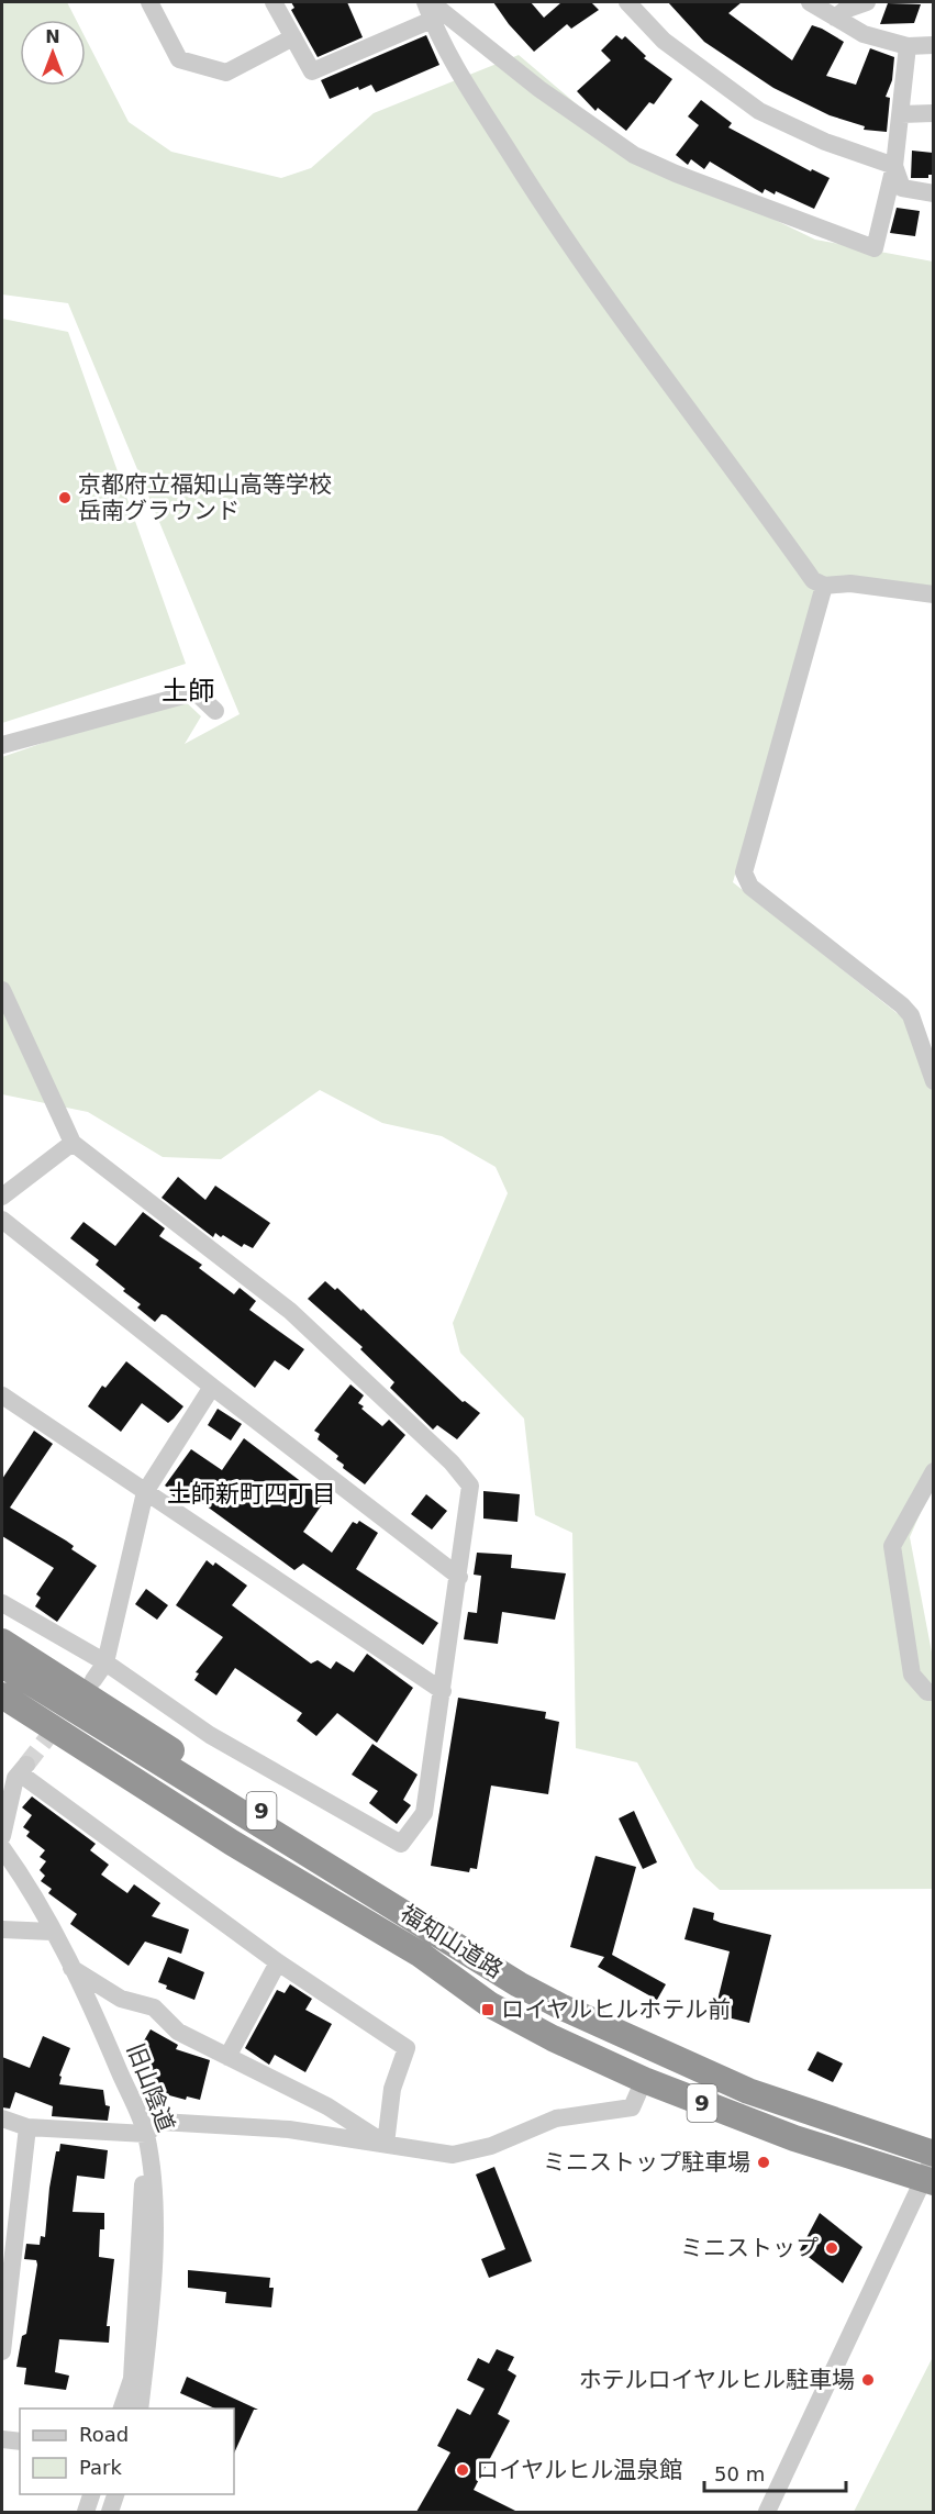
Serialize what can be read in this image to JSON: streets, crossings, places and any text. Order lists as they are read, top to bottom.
{
  "streets": {
    "highway": ["9", "福知山道路"],
    "street": ["旧山陰道"]
  },
  "crossings": [
    ["9", "福知山道路"]
  ],
  "districts": ["土師", "土師新町四丁目"],
  "places": {
    "other": [
      "京都府立福知山高等学校 岳南グラウンド",
      "ミニストップ駐車場",
      "ミニストップ",
      "ホテルロイヤルヒル駐車場",
      "ロイヤルヒル温泉館"
    ],
    "transit": ["ロイヤルヒルホテル前"]
  },
  "legend": ["Road", "Park"],
  "scale_bar": "50 m",
  "north": "top"
}
